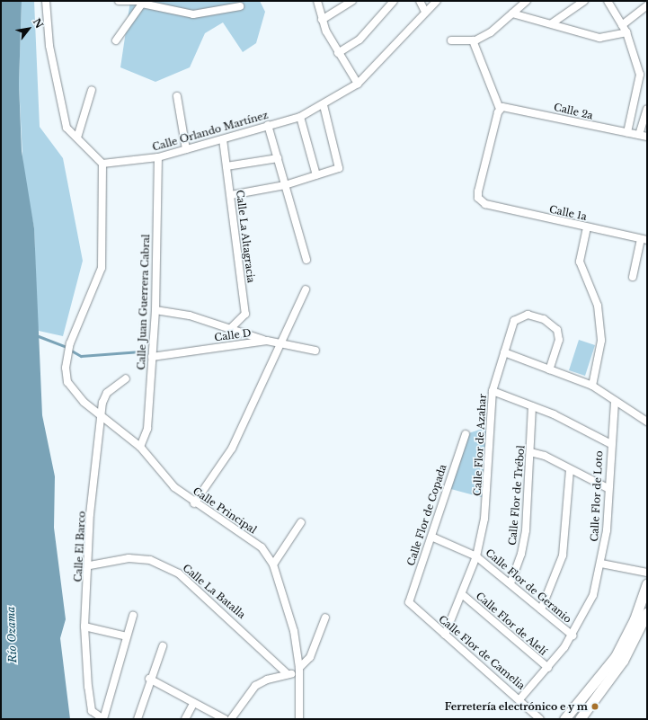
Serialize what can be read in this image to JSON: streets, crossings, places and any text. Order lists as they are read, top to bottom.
{
  "streets": {
    "street": [
      "Calle 2a",
      "Calle Orlando Martínez",
      "Calle 1a",
      "Calle La Altagracia",
      "Calle Juan Guerrera Cabral",
      "Calle D",
      "Calle Flor de Azahar",
      "Calle Flor de Trébol",
      "Calle Flor de Loto",
      "Calle Principal",
      "Calle Flor de Copada",
      "Calle El Barco",
      "Calle Flor de Geranio",
      "Calle La Batalla",
      "Calle Flor de Alelí",
      "Calle Flor de Camelia"
    ]
  },
  "crossings": [
    ["Calle 2a", "Calle 1a"],
    ["Calle Orlando Martínez", "Calle La Altagracia"],
    ["Calle Orlando Martínez", "Calle Juan Guerrera Cabral"],
    ["Calle Orlando Martínez", "Calle Principal"],
    ["Calle Juan Guerrera Cabral", "Calle D"],
    ["Calle Juan Guerrera Cabral", "Calle Principal"],
    ["Calle Flor de Azahar", "Calle Flor de Geranio"],
    ["Calle Flor de Azahar", "Calle Flor de Alelí"],
    ["Calle Flor de Azahar", "Calle Flor de Camelia"],
    ["Calle Flor de Trébol", "Calle Flor de Geranio"],
    ["Calle Flor de Loto", "Calle Flor de Geranio"],
    ["Calle Flor de Loto", "Calle Flor de Alelí"],
    ["Calle Flor de Loto", "Calle Flor de Camelia"],
    ["Calle Principal", "Calle El Barco"],
    ["Calle Flor de Copada", "Calle Flor de Geranio"],
    ["Calle Flor de Copada", "Calle Flor de Camelia"],
    ["Calle El Barco", "Calle La Batalla"]
  ],
  "water": ["Río Ozama"],
  "places": ["Ferretería electrónico e y m"],
  "north": "top right"
}
